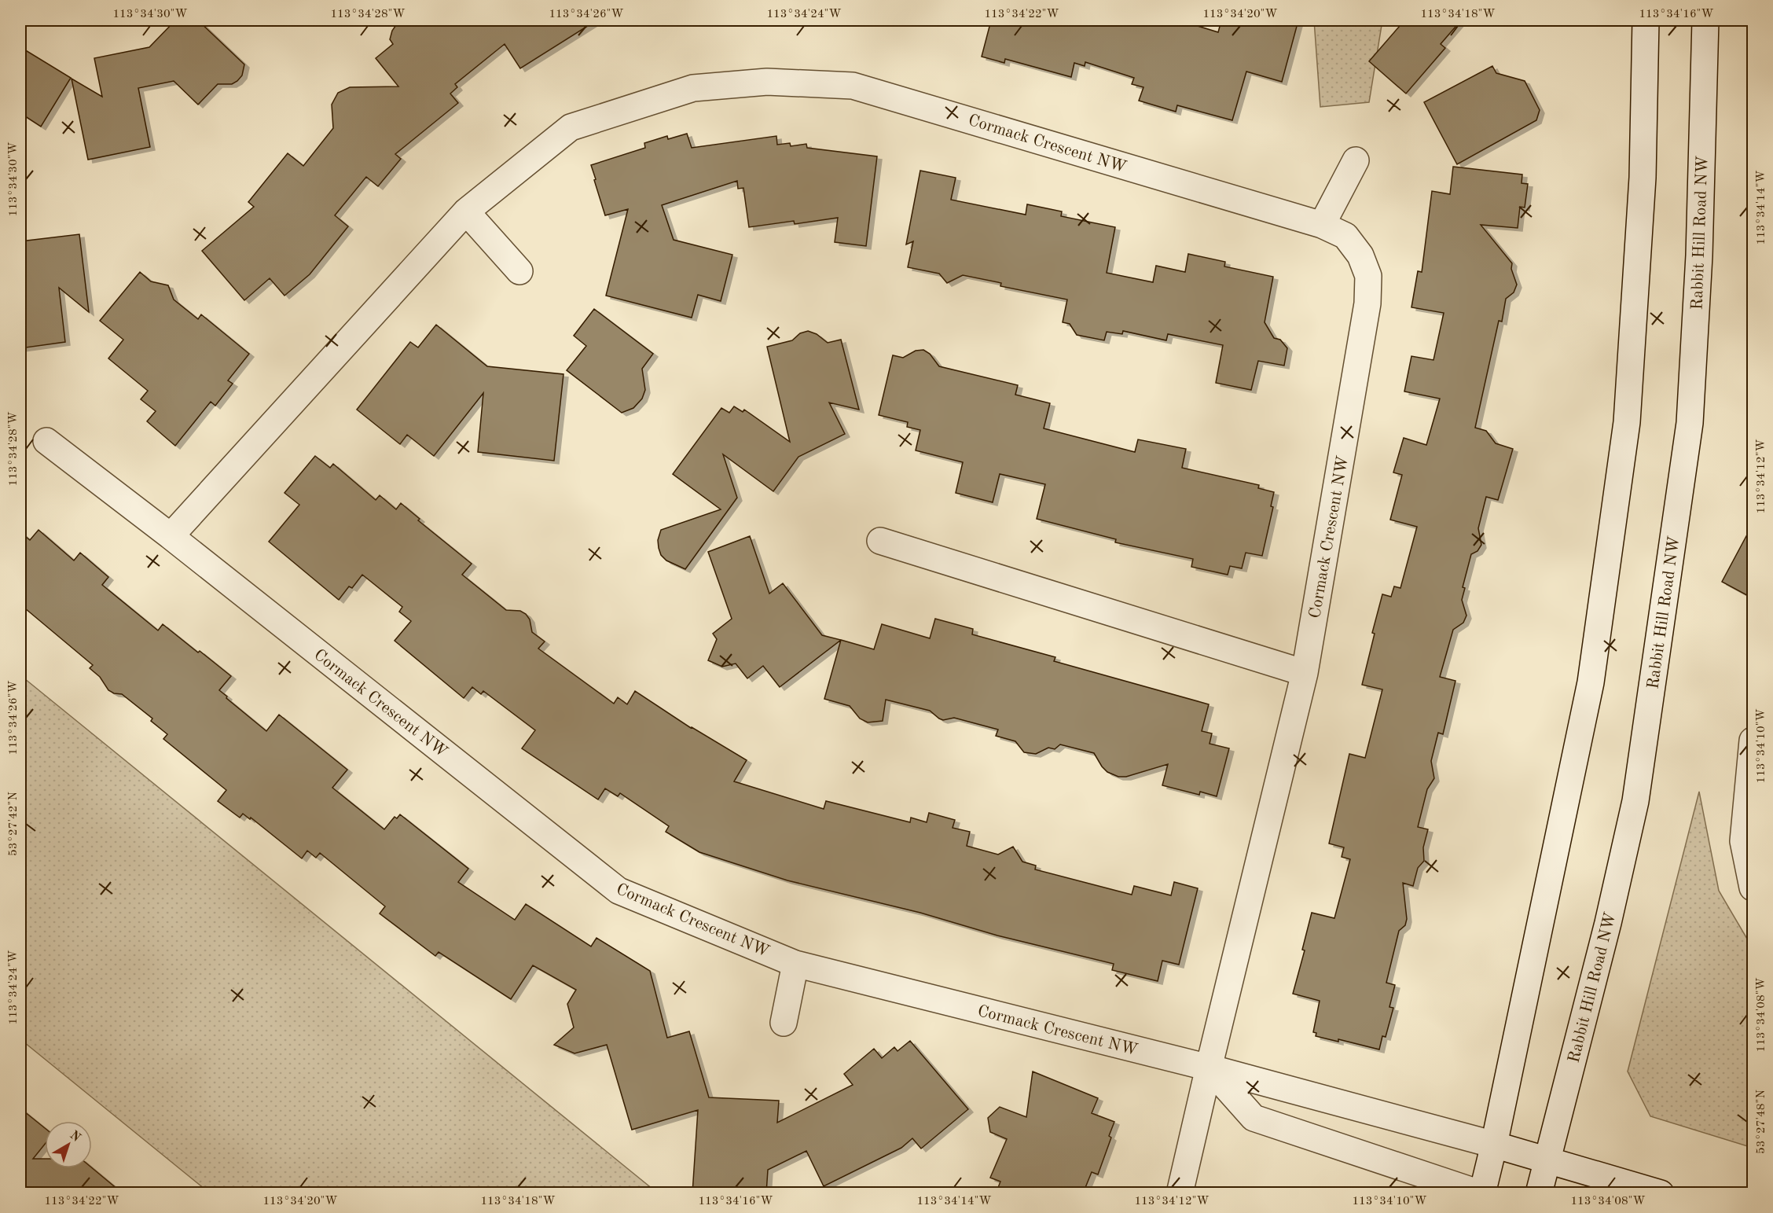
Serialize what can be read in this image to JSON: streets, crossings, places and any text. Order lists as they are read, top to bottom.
{
  "streets": {
    "street": ["Cormack Crescent NW", "Rabbit Hill Road NW"]
  },
  "crossings": [
    ["Cormack Crescent NW", "Rabbit Hill Road NW"]
  ],
  "north": "top right",
  "coordinates": [
    "113°34'30\"W",
    "113°34'28\"W",
    "113°34'26\"W",
    "113°34'24\"W",
    "113°34'22\"W",
    "113°34'20\"W",
    "113°34'18\"W",
    "113°34'16\"W",
    "113°34'14\"W",
    "113°34'12\"W",
    "113°34'10\"W",
    "53°27'42\"N",
    "113°34'08\"W",
    "53°27'48\"N"
  ]
}
